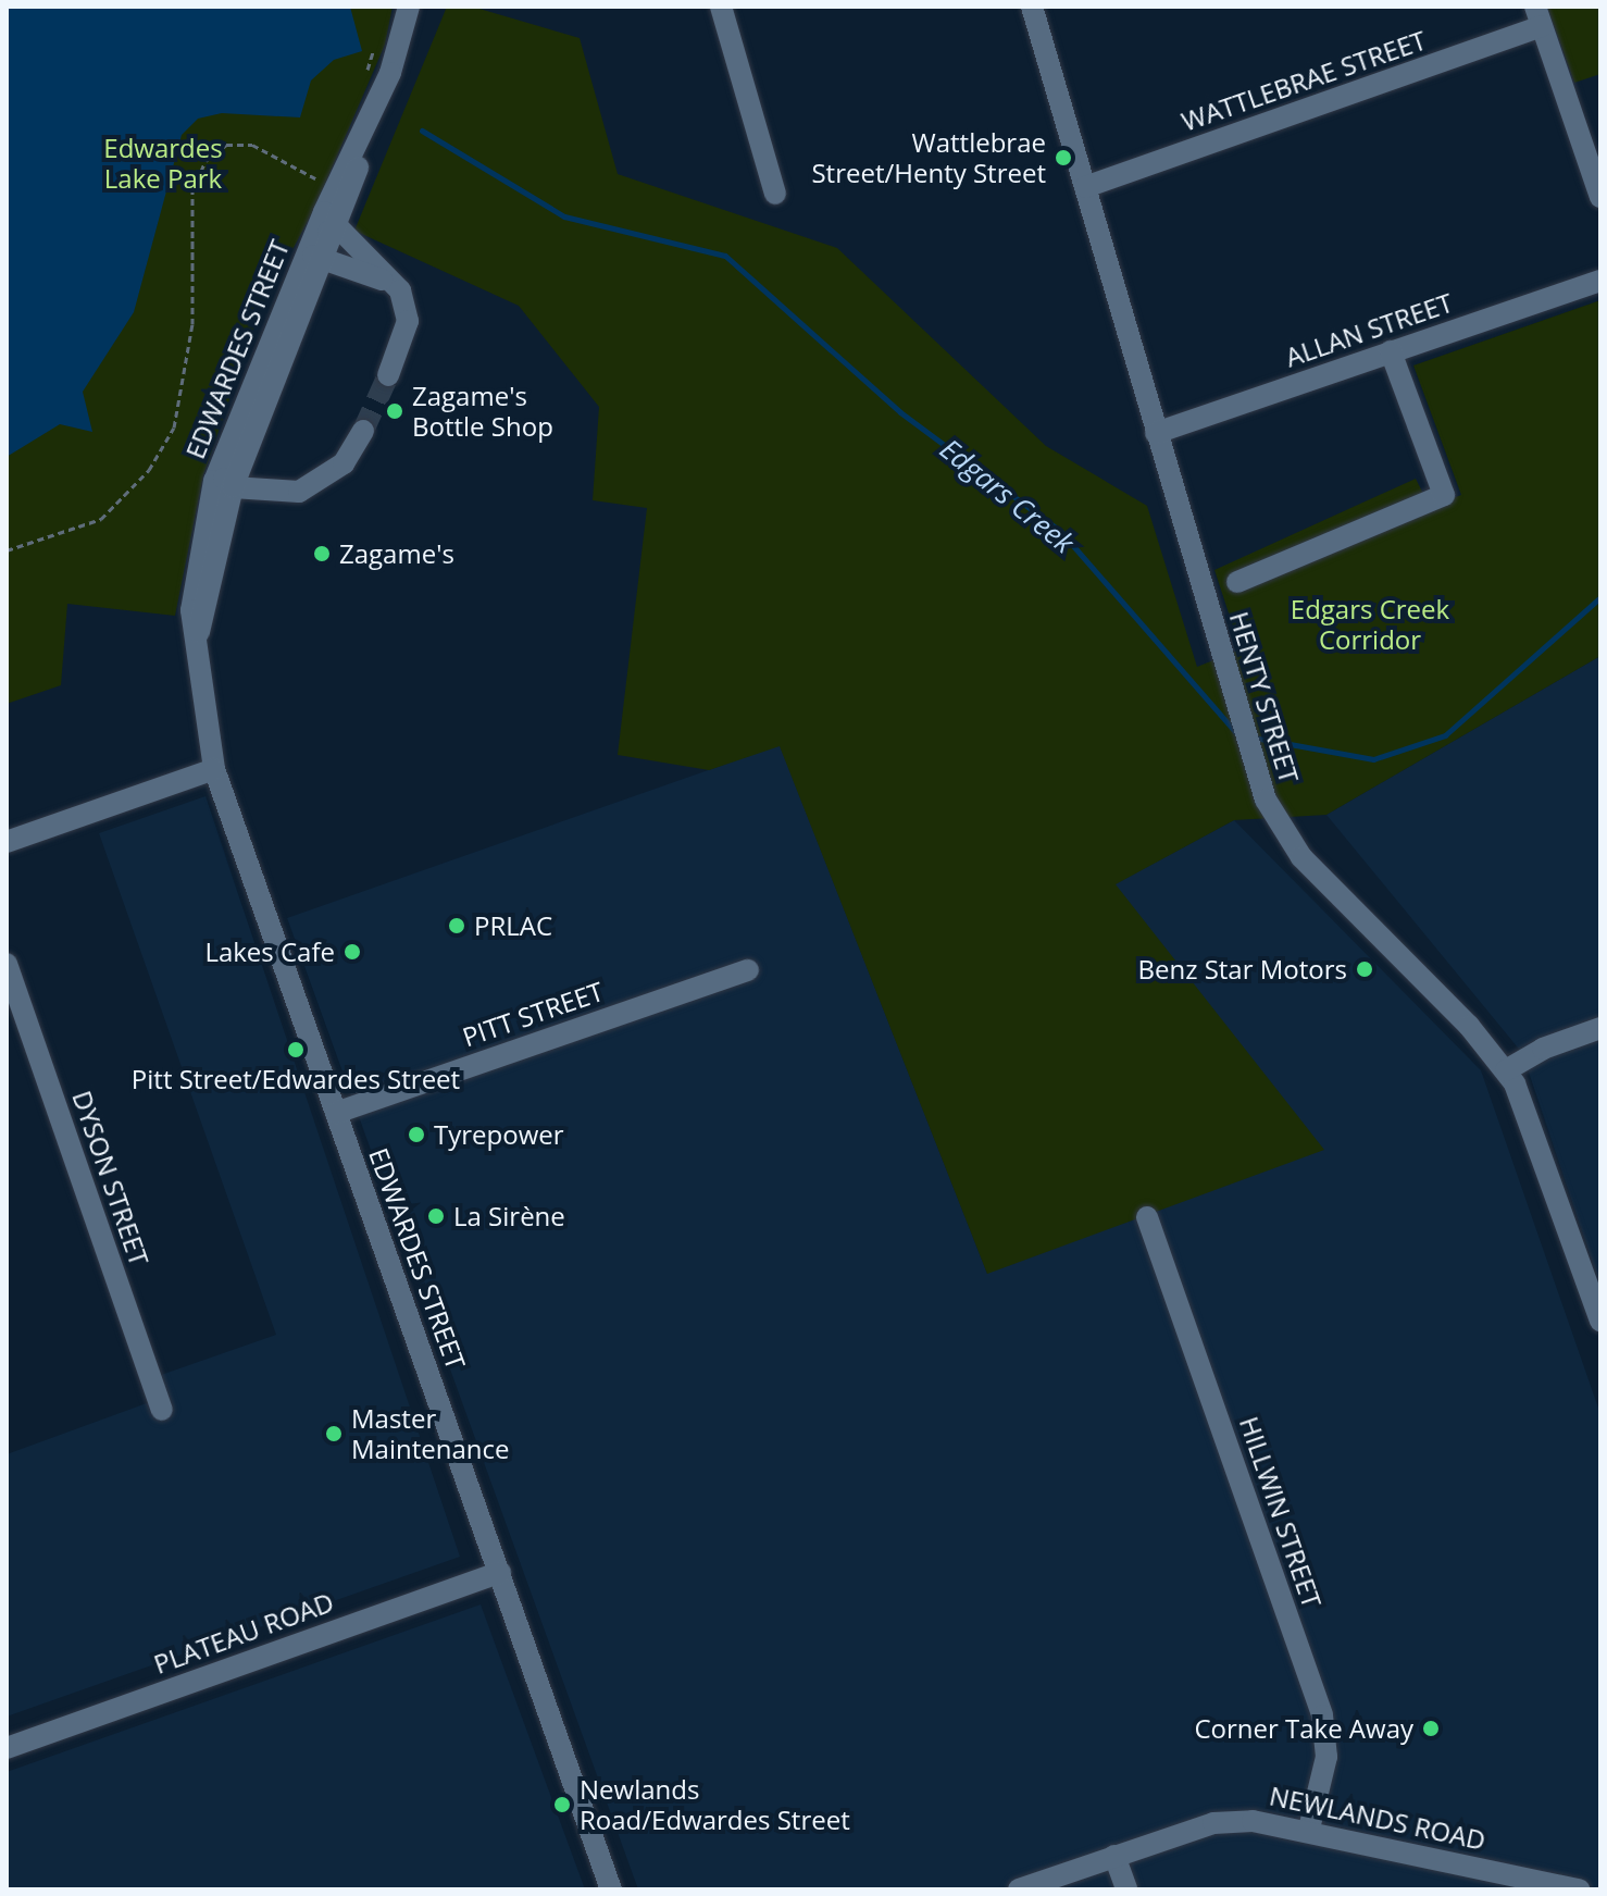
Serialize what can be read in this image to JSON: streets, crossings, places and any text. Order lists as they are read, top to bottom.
{
  "streets": {
    "street": [
      "WATTLEBRAE STREET",
      "ALLAN STREET",
      "EDWARDES STREET",
      "HENTY STREET",
      "PITT STREET",
      "DYSON STREET",
      "HILLWIN STREET",
      "PLATEAU ROAD",
      "NEWLANDS ROAD"
    ]
  },
  "crossings": [
    ["WATTLEBRAE STREET", "HENTY STREET"],
    ["ALLAN STREET", "HENTY STREET"],
    ["EDWARDES STREET", "PITT STREET"],
    ["EDWARDES STREET", "PLATEAU ROAD"],
    ["HILLWIN STREET", "NEWLANDS ROAD"]
  ],
  "water": ["Edgars Creek"],
  "parks": ["Edwardes Lake Park", "Edgars Creek Corridor"],
  "places": [
    "Wattlebrae Street/Henty Street",
    "Zagame's Bottle Shop",
    "Zagame's",
    "PRLAC",
    "Lakes Cafe",
    "Benz Star Motors",
    "Pitt Street/Edwardes Street",
    "Tyrepower",
    "La Sirène",
    "Master Maintenance",
    "Corner Take Away",
    "Newlands Road/Edwardes Street"
  ]
}
